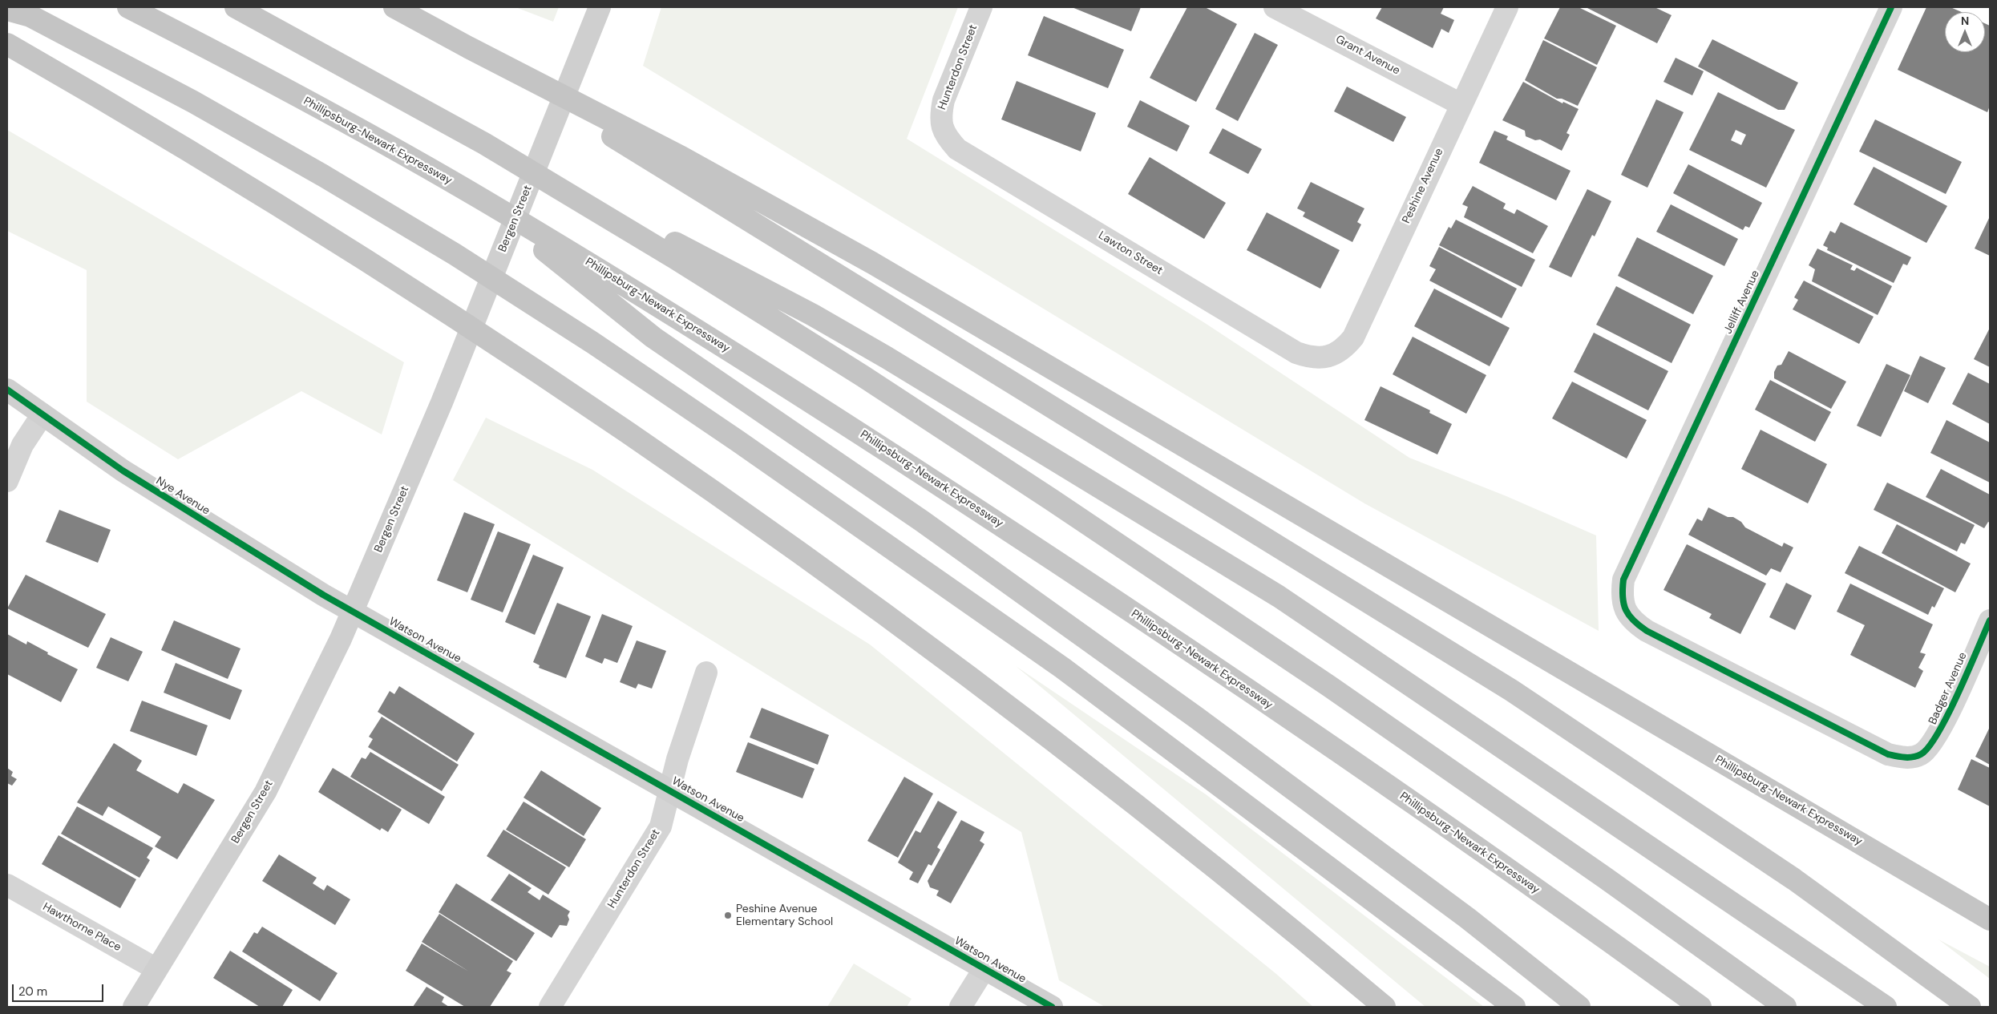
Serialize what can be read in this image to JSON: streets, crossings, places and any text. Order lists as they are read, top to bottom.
{
  "streets": {
    "highway": ["Phillipsburg-Newark Expressway"],
    "street": [
      "Grant Avenue",
      "Hunterdon Street",
      "Peshine Avenue",
      "Bergen Street",
      "Lawton Street",
      "Jelliff Avenue",
      "Nye Avenue",
      "Watson Avenue",
      "Badger Avenue",
      "Hawthorne Place"
    ]
  },
  "crossings": [
    ["Grant Avenue", "Peshine Avenue"],
    ["Hunterdon Street", "Lawton Street"],
    ["Hunterdon Street", "Watson Avenue"],
    ["Peshine Avenue", "Lawton Street"],
    ["Bergen Street", "Nye Avenue"],
    ["Bergen Street", "Watson Avenue"],
    ["Bergen Street", "Hawthorne Place"],
    ["Jelliff Avenue", "Badger Avenue"],
    ["Nye Avenue", "Watson Avenue"]
  ],
  "places": ["Peshine Avenue Elementary School"],
  "scale_bar": "20 m",
  "north": "top"
}
